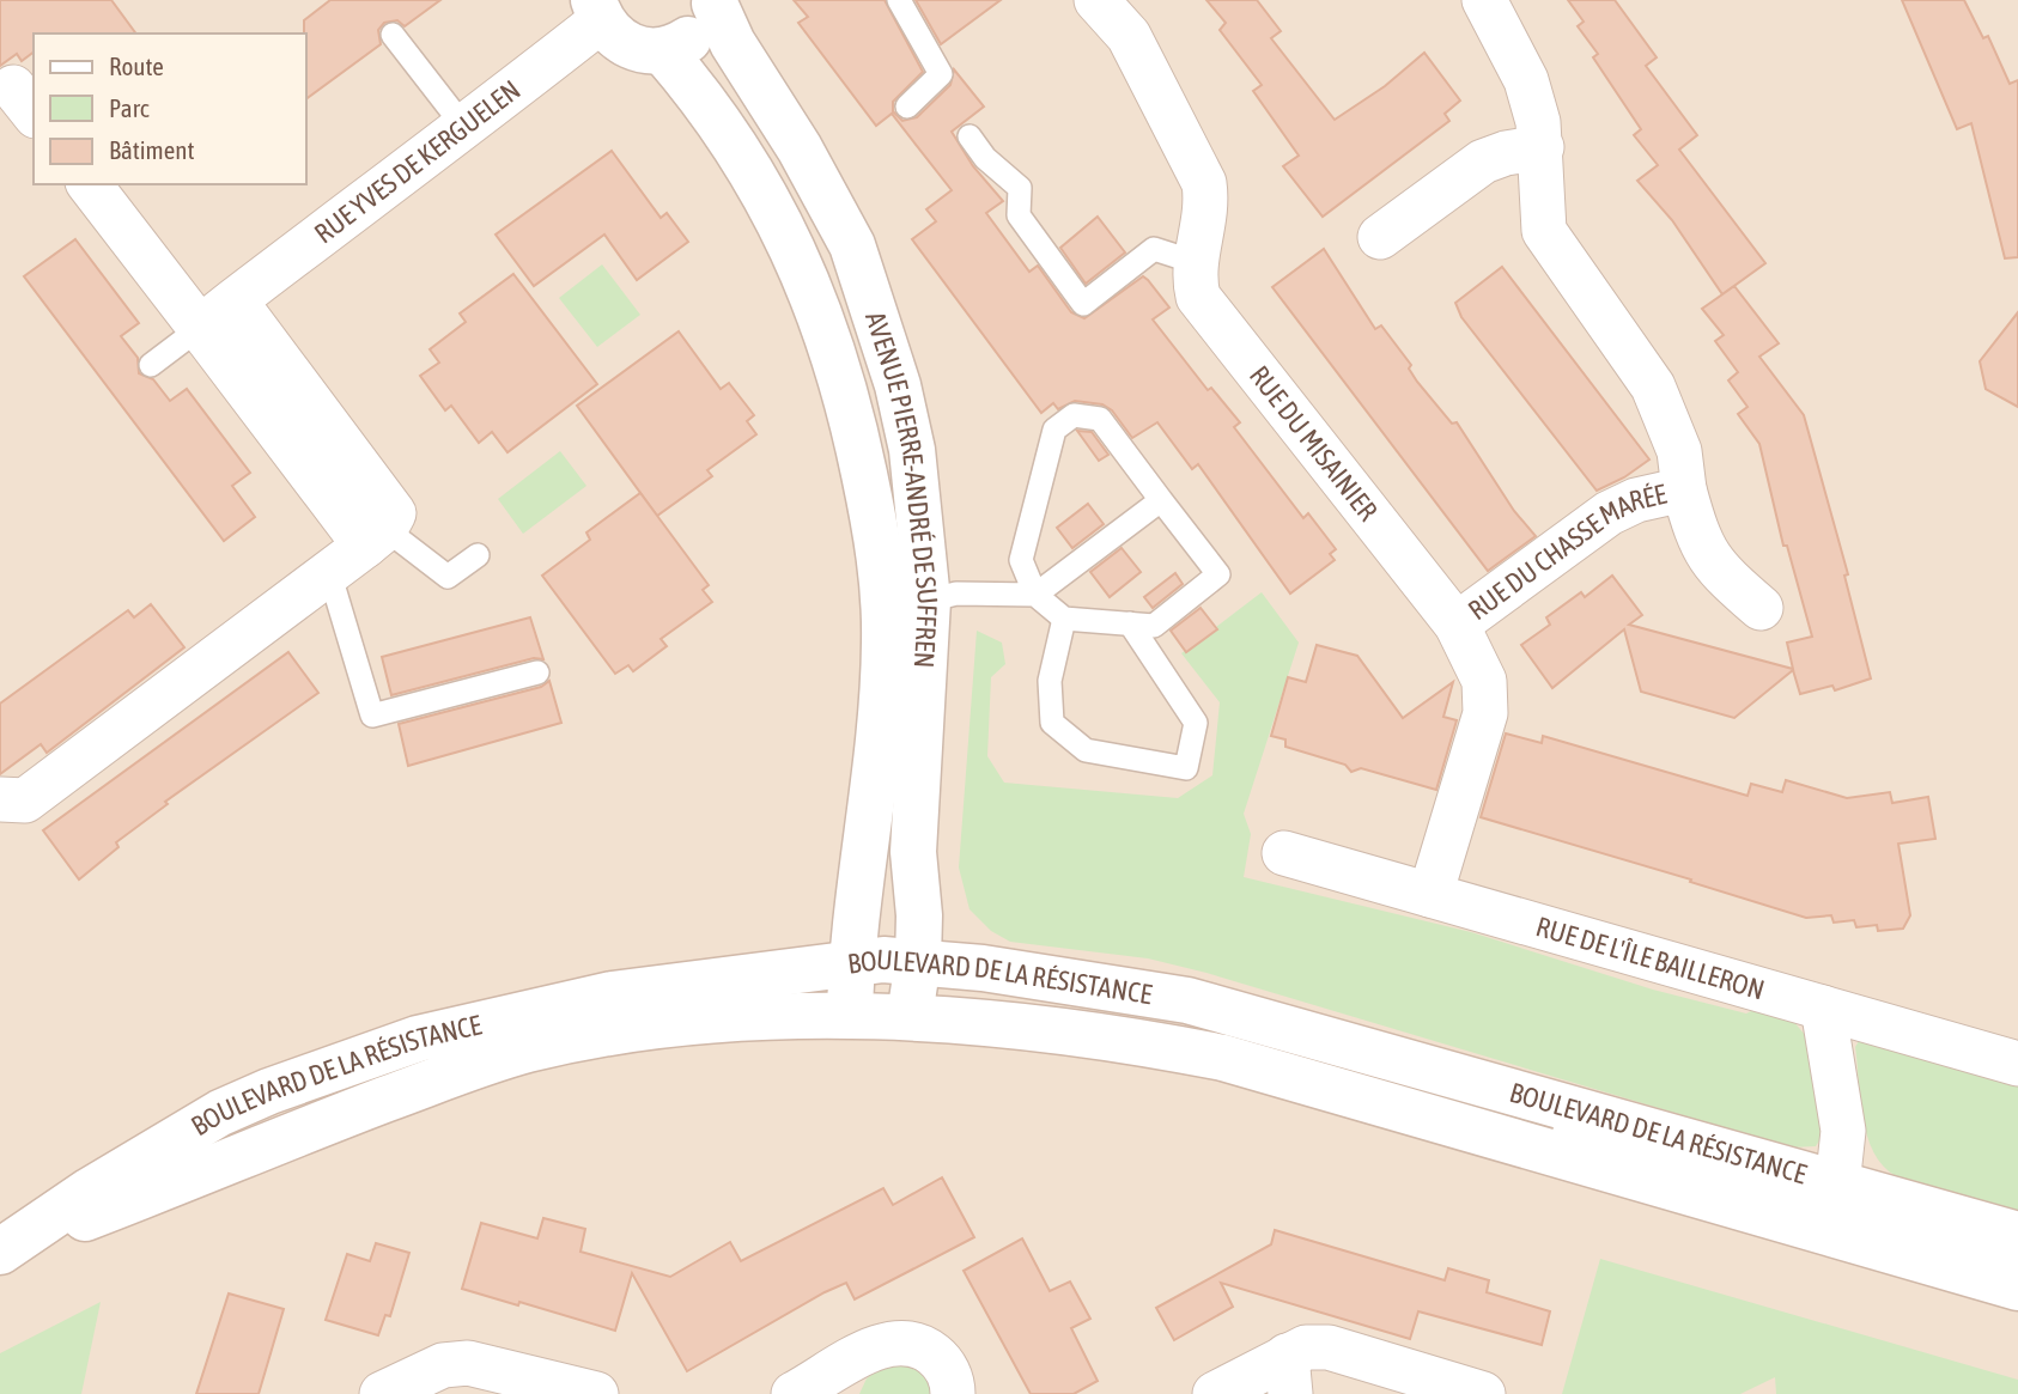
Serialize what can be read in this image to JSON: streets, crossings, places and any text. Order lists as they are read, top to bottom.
{
  "streets": {
    "main road": ["AVENUE PIERRE-ANDRÉ DE SUFFREN", "BOULEVARD DE LA RÉSISTANCE"],
    "street": [
      "RUE YVES DE KERGUELEN",
      "RUE DU MISAINIER",
      "RUE DU CHASSE MARÉE",
      "RUE DE L'ÎLE BAILLERON"
    ]
  },
  "crossings": [
    ["RUE DU MISAINIER", "RUE DU CHASSE MARÉE"],
    ["RUE DU MISAINIER", "RUE DE L'ÎLE BAILLERON"],
    ["AVENUE PIERRE-ANDRÉ DE SUFFREN", "BOULEVARD DE LA RÉSISTANCE"]
  ],
  "legend": ["Route", "Parc", "Bâtiment"]
}
